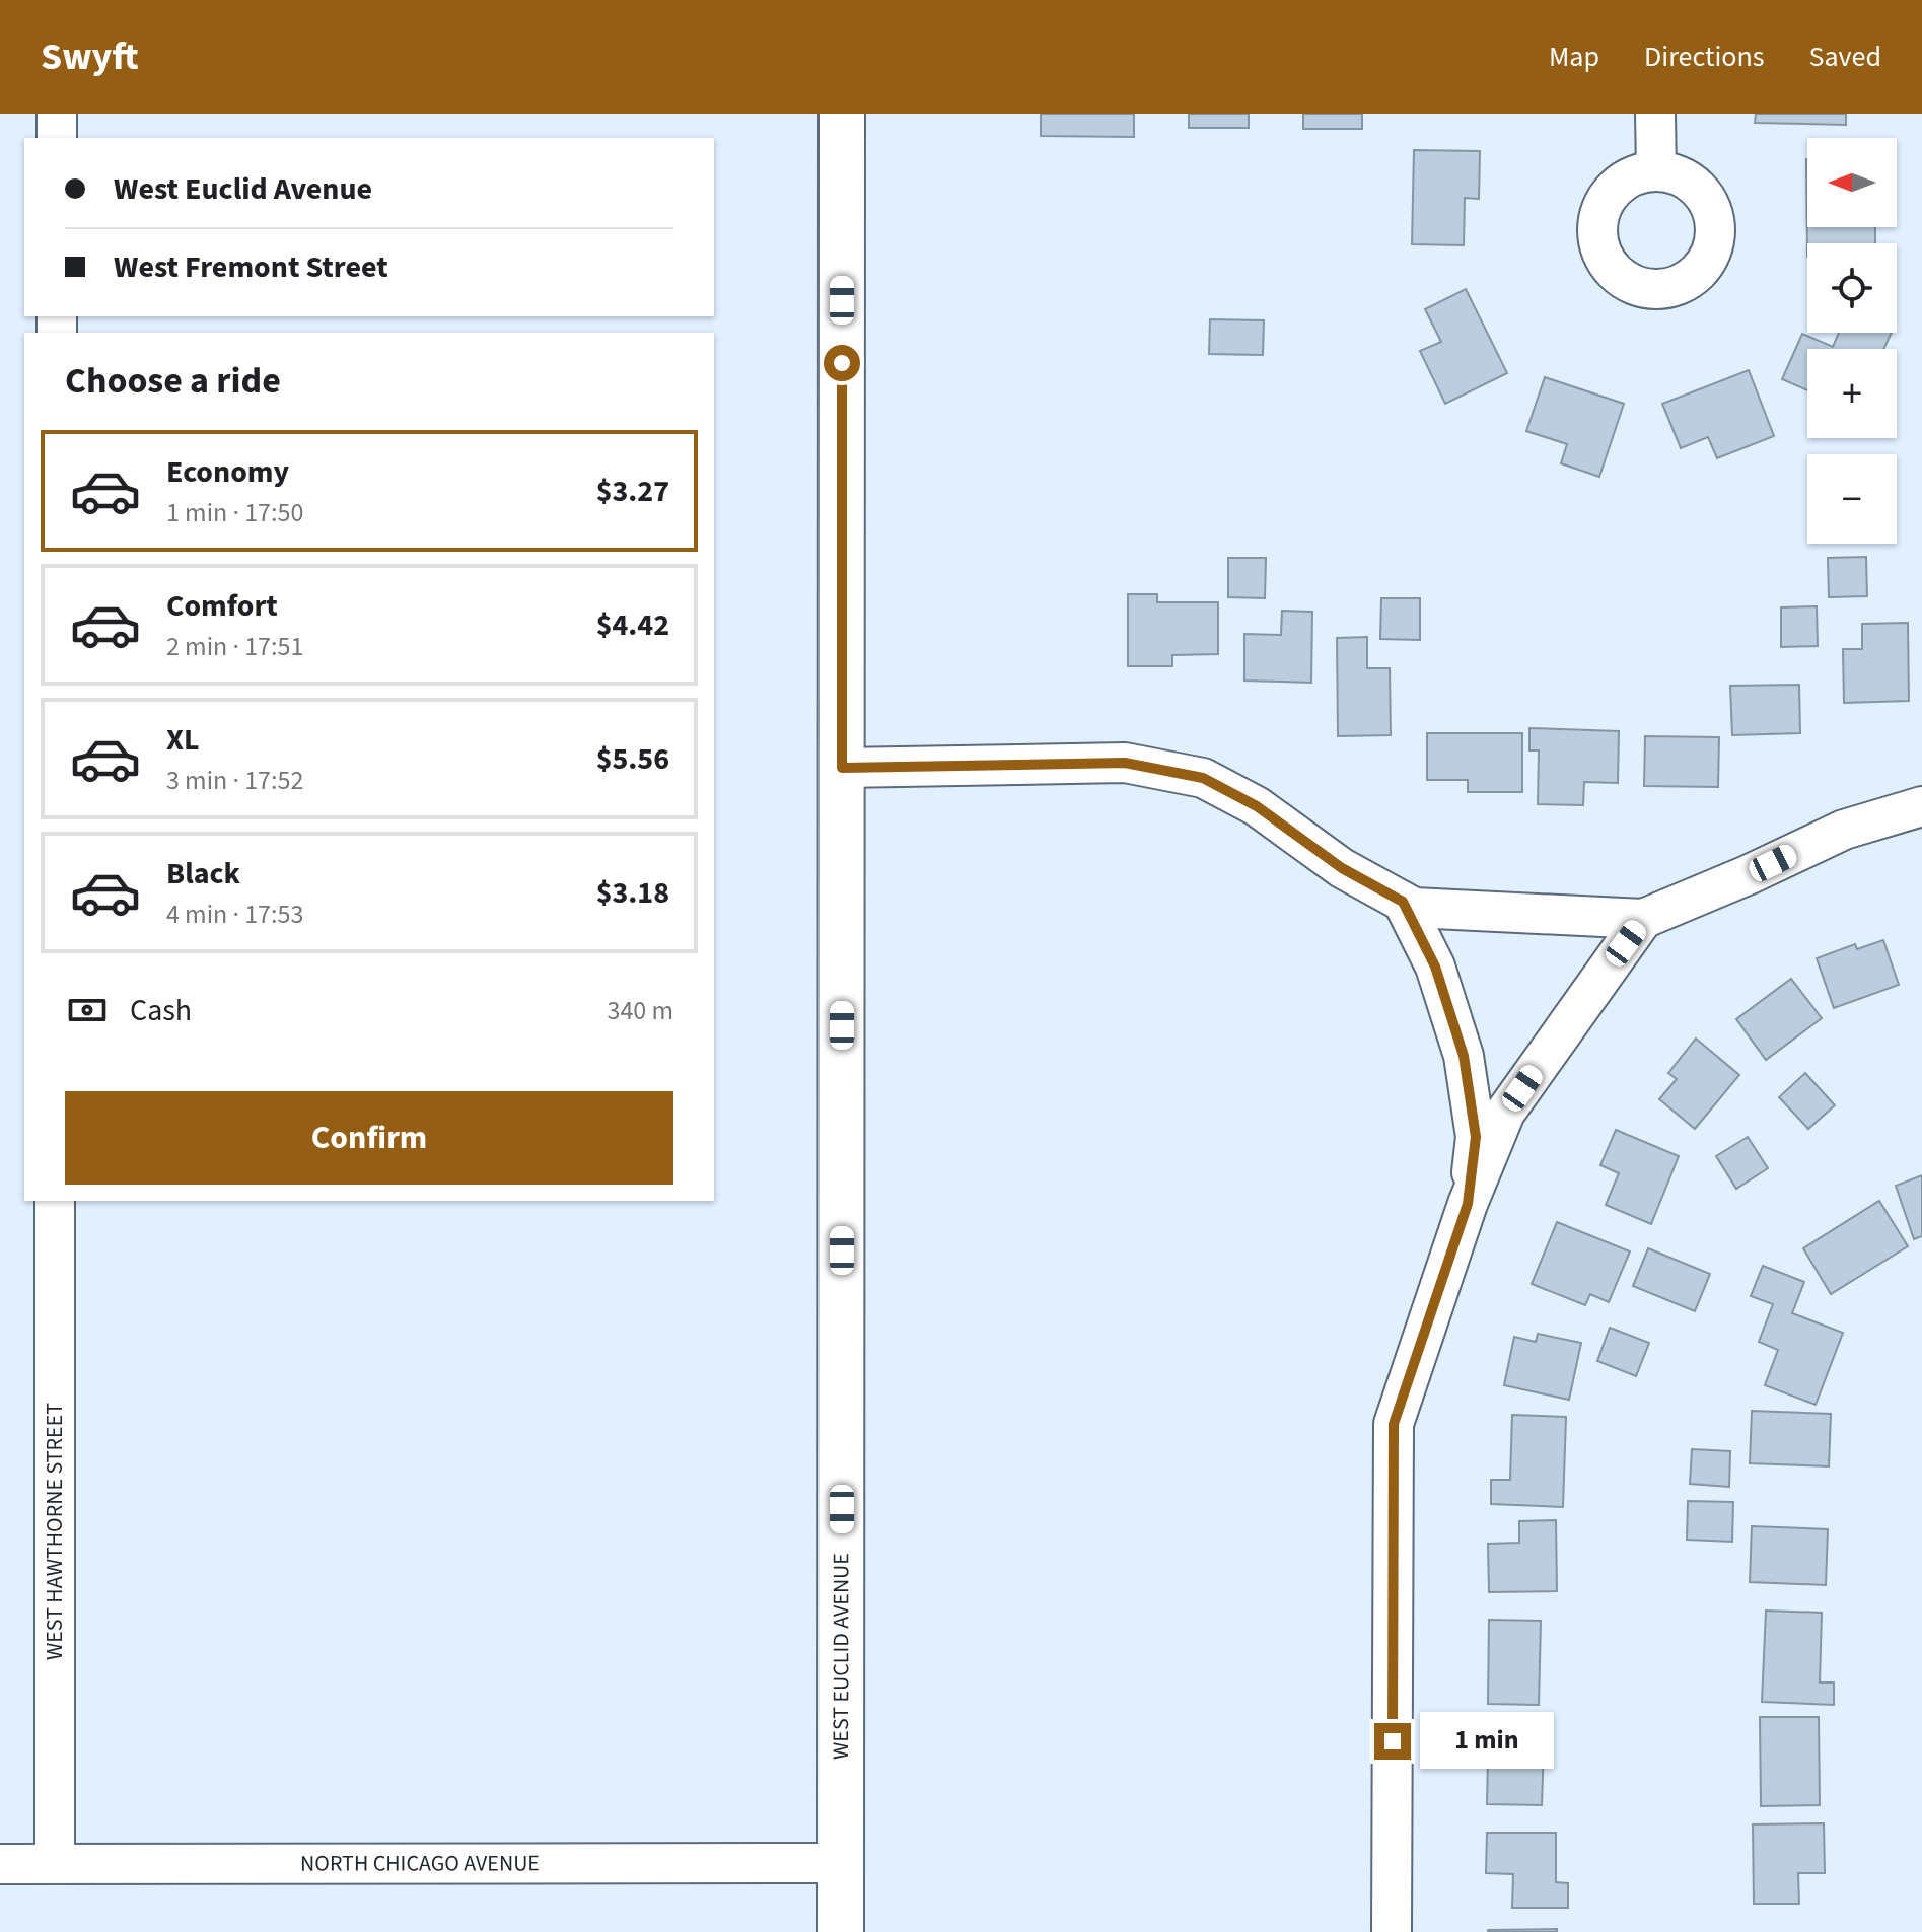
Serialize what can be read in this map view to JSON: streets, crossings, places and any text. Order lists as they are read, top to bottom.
{
  "streets": {
    "main road": ["WEST EUCLID AVENUE"],
    "street": ["WEST HAWTHORNE STREET", "NORTH CHICAGO AVENUE"]
  },
  "crossings": [
    ["WEST HAWTHORNE STREET", "NORTH CHICAGO AVENUE"],
    ["WEST EUCLID AVENUE", "NORTH CHICAGO AVENUE"]
  ],
  "north": "left",
  "page": {
    "header": "Swyft",
    "nav": ["Map", "Directions", "Saved"],
    "map_buttons": ["+", "−"],
    "banner": ["West Euclid Avenue", "West Fremont Street"],
    "heading": "Choose a ride",
    "list": [
      {
        "name": "Economy",
        "note": "1 min · 17:50",
        "value": "$3.27"
      },
      {
        "name": "Comfort",
        "note": "2 min · 17:51",
        "value": "$4.42"
      },
      {
        "name": "XL",
        "note": "3 min · 17:52",
        "value": "$5.56"
      },
      {
        "name": "Black",
        "note": "4 min · 17:53",
        "value": "$3.18"
      }
    ],
    "pay": ["Cash", "340 m"],
    "buttons": "Confirm",
    "bubble": "1 min"
  }
}
